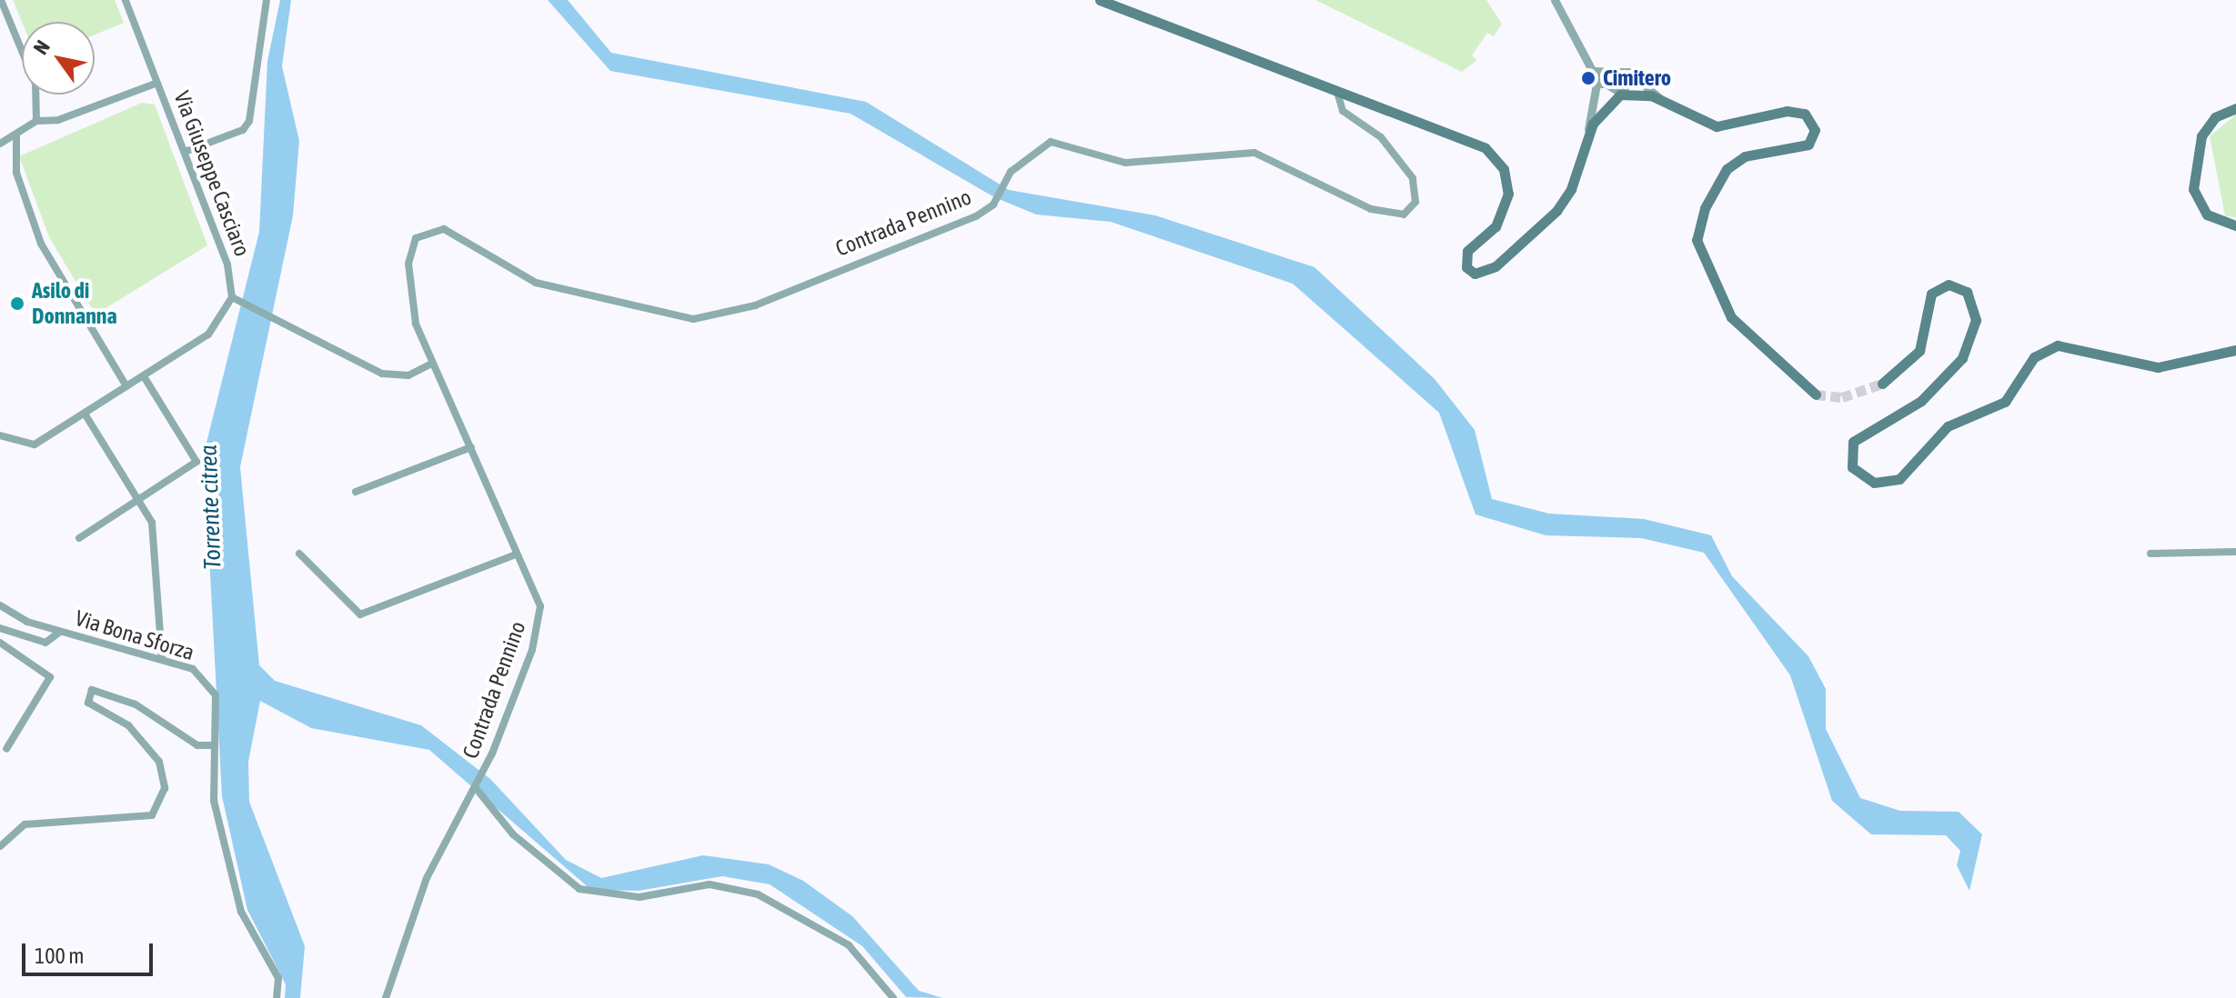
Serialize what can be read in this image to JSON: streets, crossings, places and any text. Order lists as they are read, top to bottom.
{
  "streets": {
    "street": ["Via Giuseppe Casciaro", "Contrada Pennino", "Via Bona Sforza"]
  },
  "water": ["Torrente citrea"],
  "places": ["Cimitero", "Asilo di Donnanna"],
  "scale_bar": "100 m",
  "north": "top left"
}
